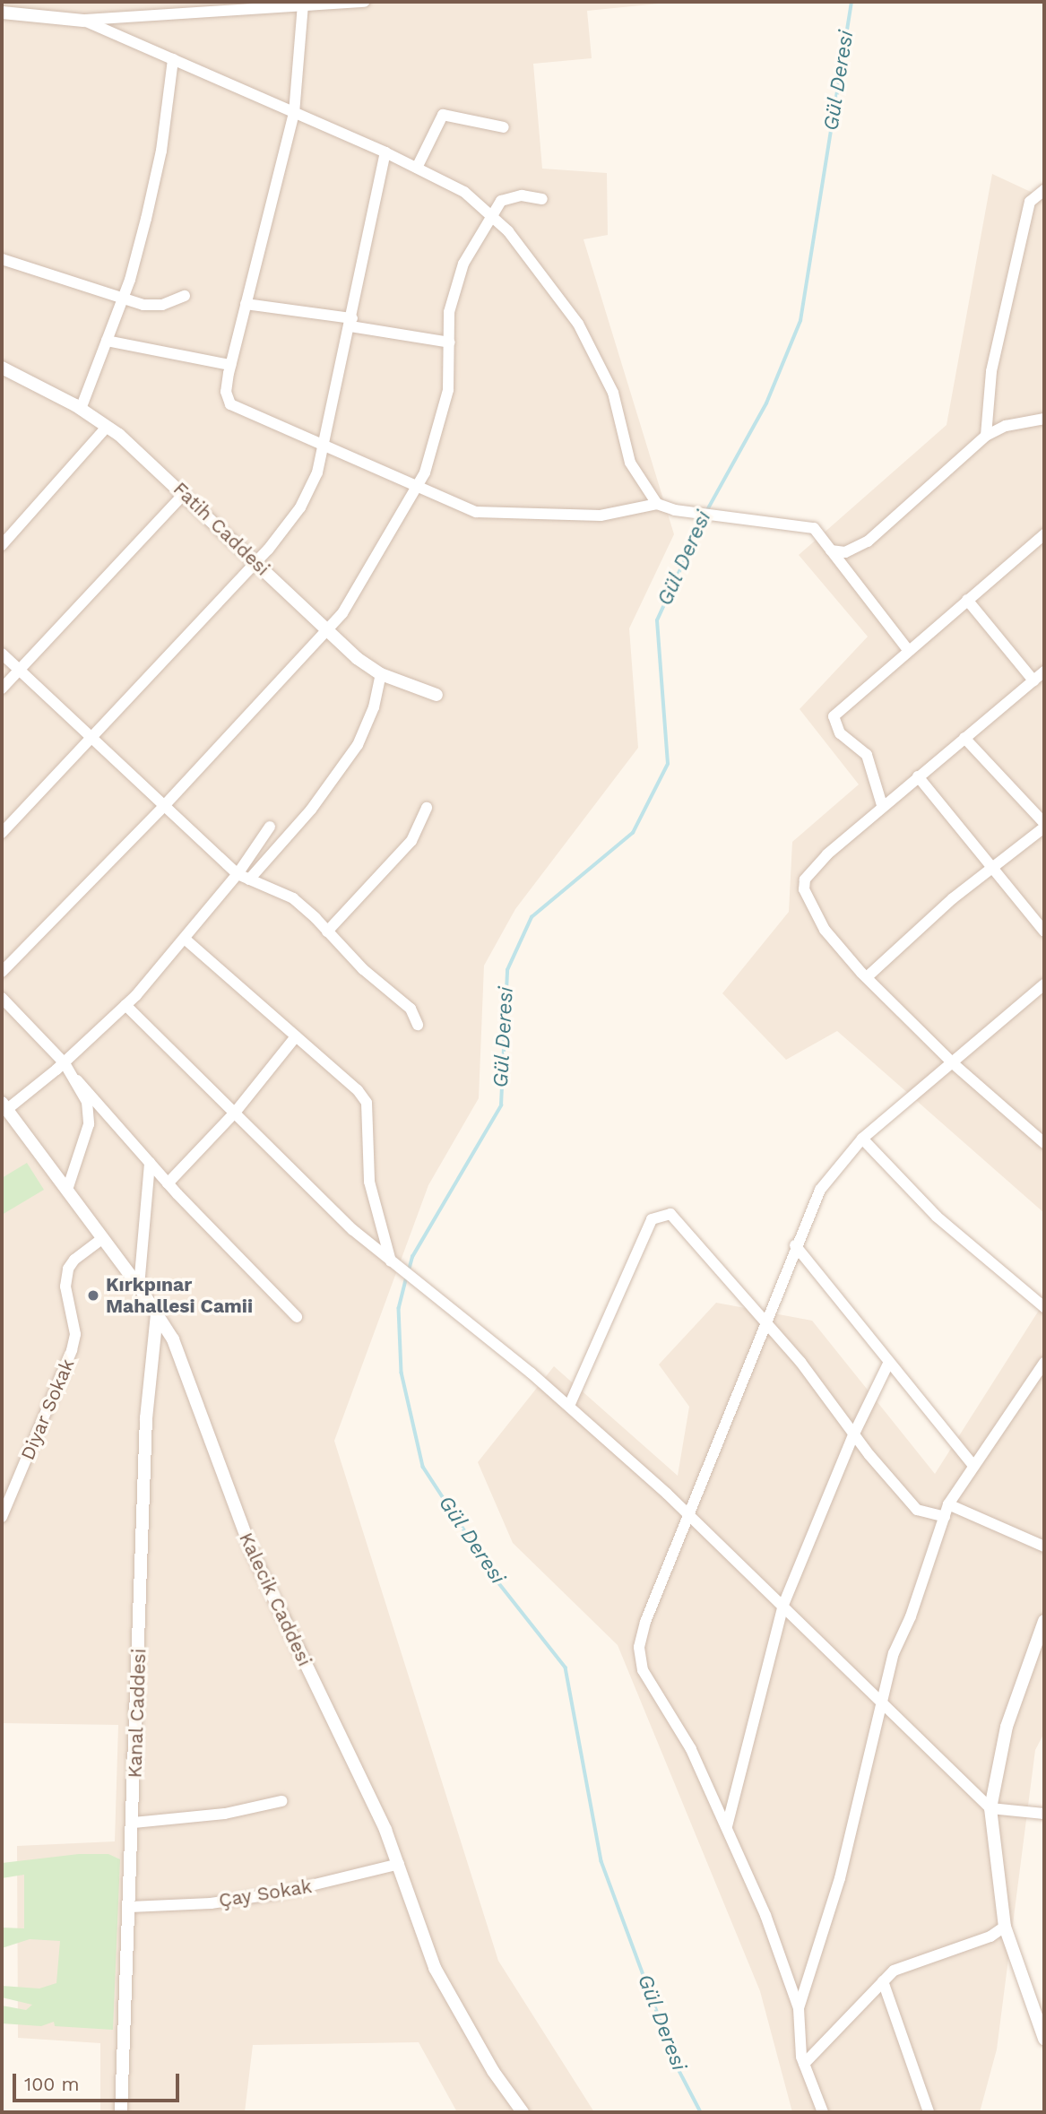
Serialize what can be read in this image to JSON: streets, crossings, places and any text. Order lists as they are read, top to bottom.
{
  "streets": {
    "street": [
      "Fatih Caddesi",
      "Diyar Sokak",
      "Kalecik Caddesi",
      "Kanal Caddesi",
      "Çay Sokak"
    ]
  },
  "crossings": [
    ["Diyar Sokak", "Kalecik Caddesi"],
    ["Kalecik Caddesi", "Kanal Caddesi"],
    ["Kalecik Caddesi", "Çay Sokak"],
    ["Kanal Caddesi", "Çay Sokak"]
  ],
  "water": ["Gül Deresi"],
  "places": ["Kırkpınar Mahallesi Camii"],
  "scale_bar": "100 m"
}
